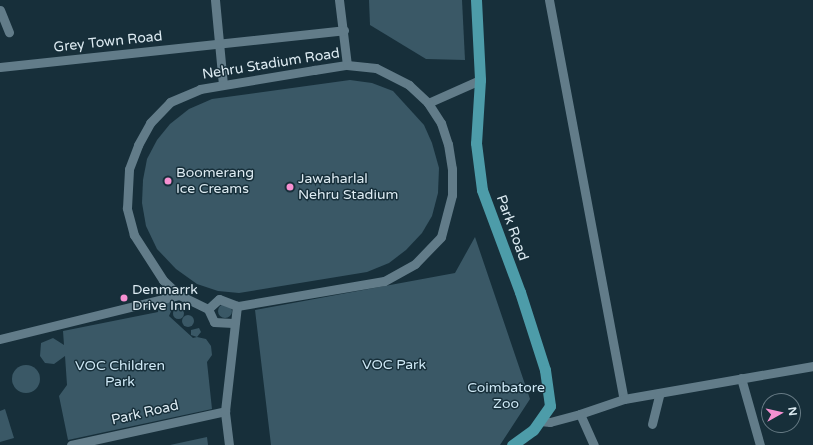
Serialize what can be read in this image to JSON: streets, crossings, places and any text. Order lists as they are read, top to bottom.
{
  "streets": {
    "main road": ["Park Road"],
    "street": ["Grey Town Road", "Nehru Stadium Road"]
  },
  "parks": ["VOC Park", "VOC Children Park", "Coimbatore Zoo"],
  "places": ["Boomerang Ice Creams", "Jawaharlal Nehru Stadium", "Denmarrk Drive Inn"],
  "north": "right"
}
